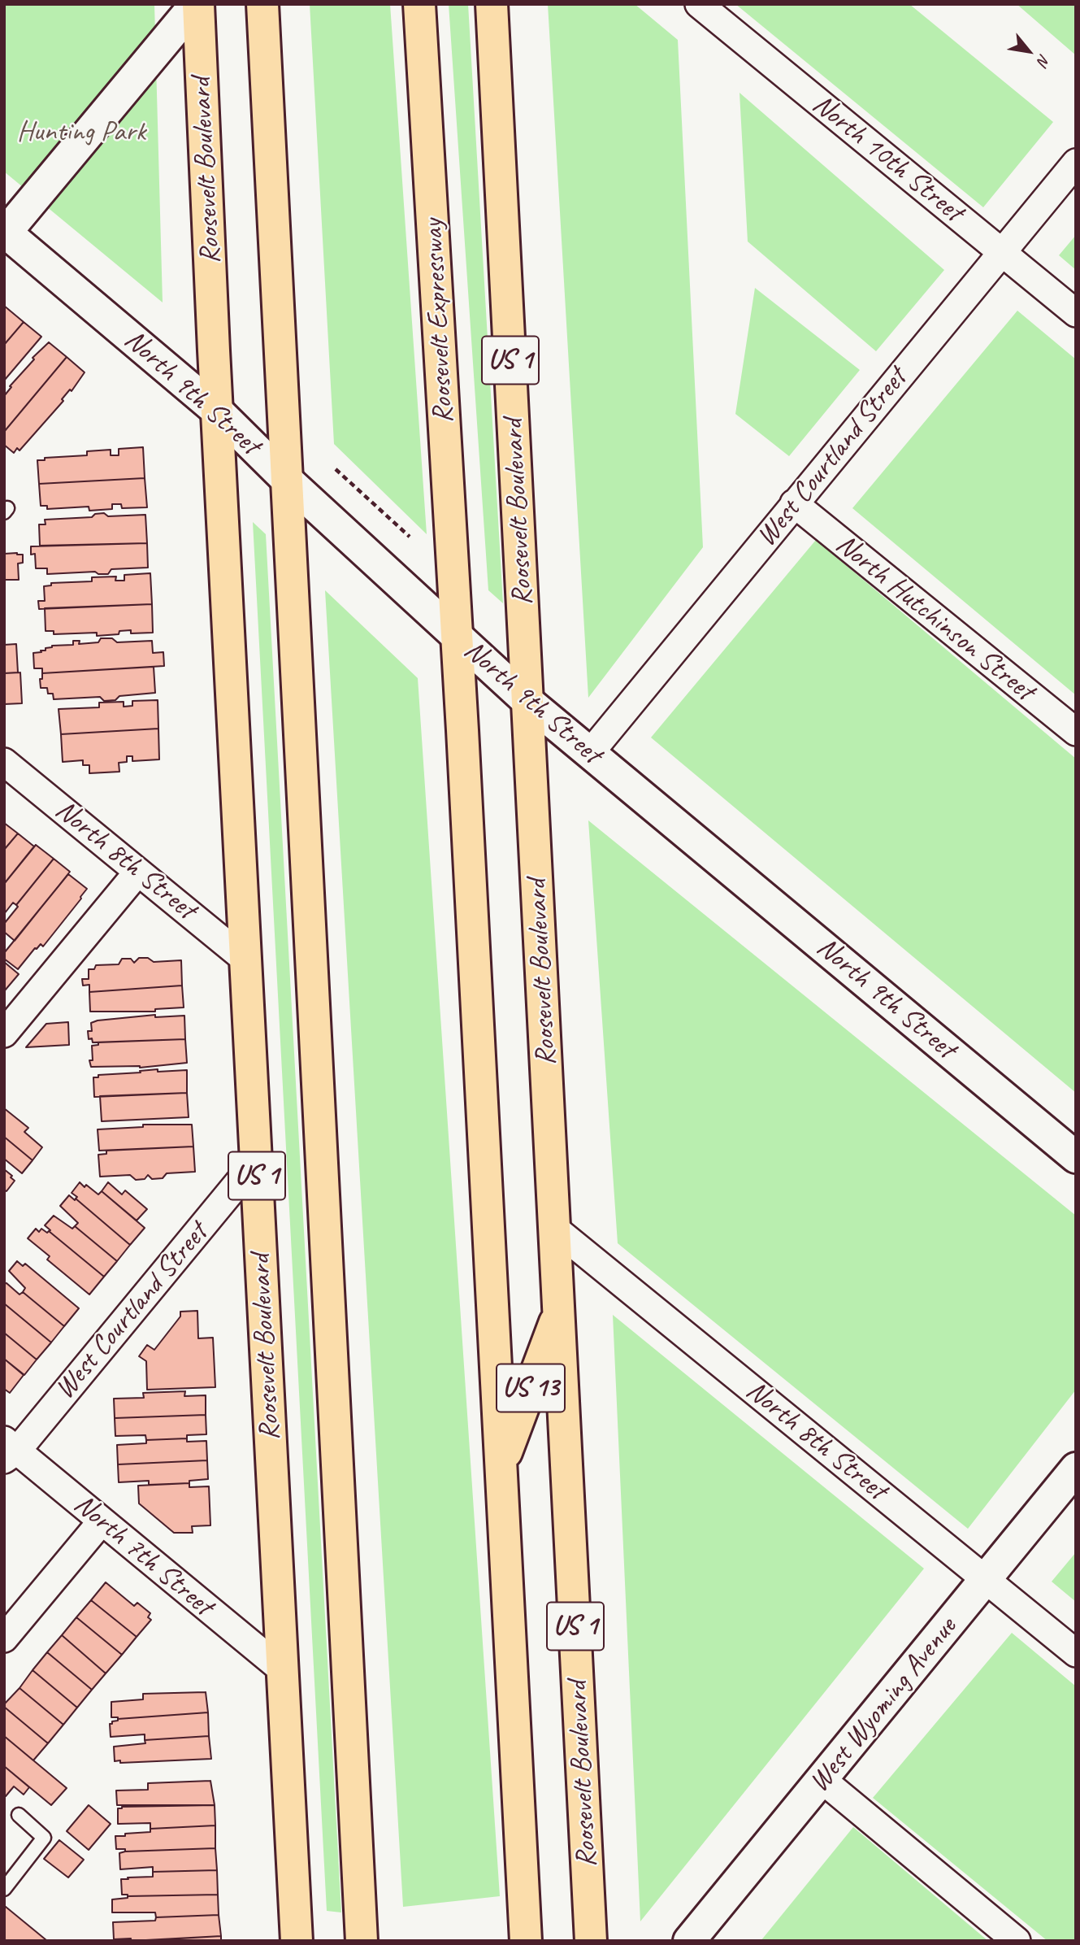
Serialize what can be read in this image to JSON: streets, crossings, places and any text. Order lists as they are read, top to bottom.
{
  "streets": {
    "highway": [
      "Roosevelt Boulevard",
      "Roosevelt Expressway",
      "US 1",
      "US 13"
    ],
    "street": [
      "North 10th Street",
      "North 9th Street",
      "West Courtland Street",
      "North Hutchinson Street",
      "North 8th Street",
      "North 7th Street",
      "West Wyoming Avenue"
    ]
  },
  "crossings": [
    ["North 10th Street", "West Courtland Street"],
    ["Roosevelt Boulevard", "North 9th Street"],
    ["Roosevelt Boulevard", "West Courtland Street"],
    ["Roosevelt Boulevard", "North 8th Street"],
    ["Roosevelt Boulevard", "US 13"],
    ["Roosevelt Boulevard", "North 7th Street"],
    ["Roosevelt Expressway", "US 1"],
    ["Roosevelt Expressway", "North 9th Street"],
    ["US 1", "North 9th Street"],
    ["US 1", "US 13"],
    ["North 9th Street", "West Courtland Street"],
    ["West Courtland Street", "North Hutchinson Street"],
    ["West Courtland Street", "North 7th Street"],
    ["North 8th Street", "West Wyoming Avenue"]
  ],
  "parks": ["Hunting Park"],
  "north": "bottom right"
}
